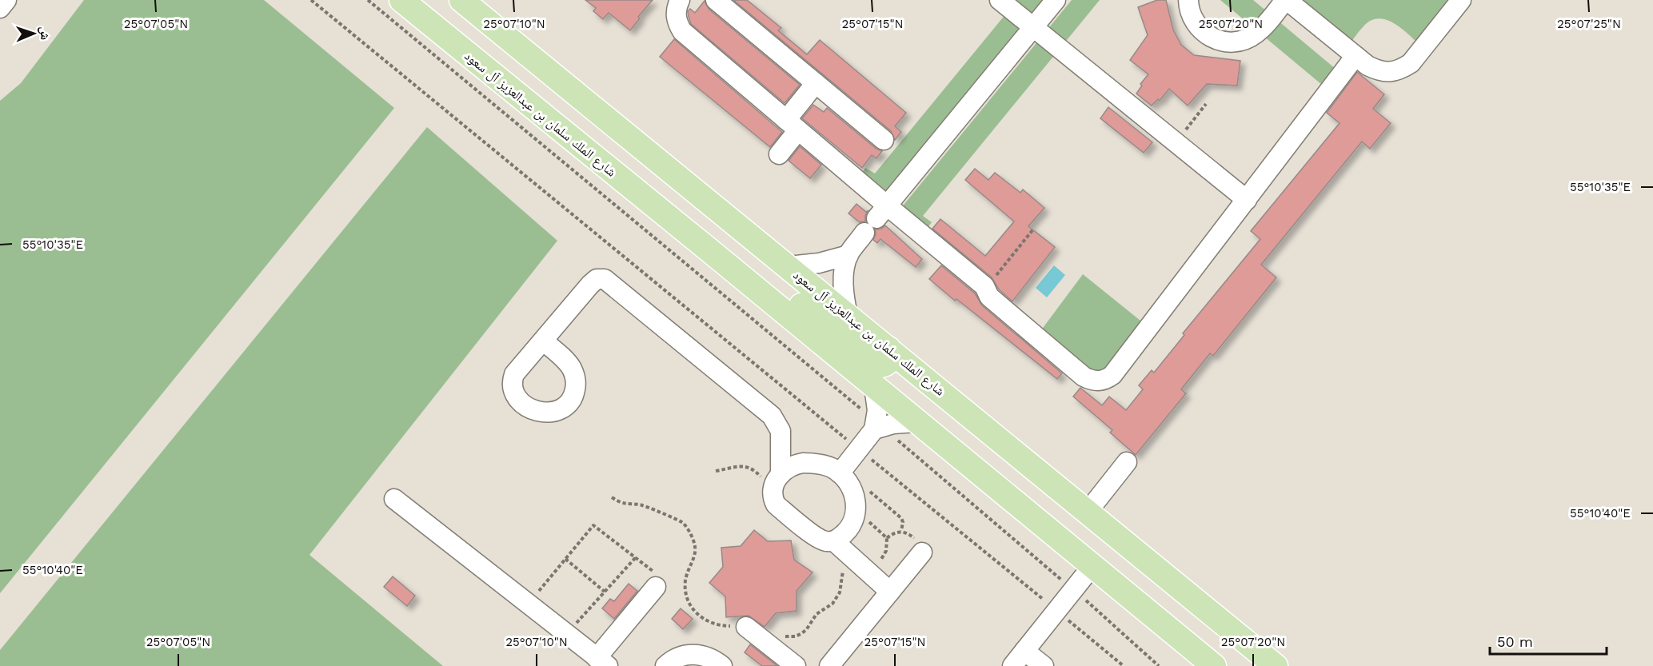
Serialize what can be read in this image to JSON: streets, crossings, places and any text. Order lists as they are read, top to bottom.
{
  "streets": {
    "main road": ["شارع الملك سلمان بن عبدالعزيز آل سعود"]
  },
  "scale_bar": "50 m",
  "north": "right",
  "coordinates": [
    "25°07'05\"N",
    "25°07'10\"N",
    "25°07'15\"N",
    "25°07'20\"N",
    "25°07'25\"N",
    "55°10'35\"E",
    "55°10'40\"E"
  ]
}
